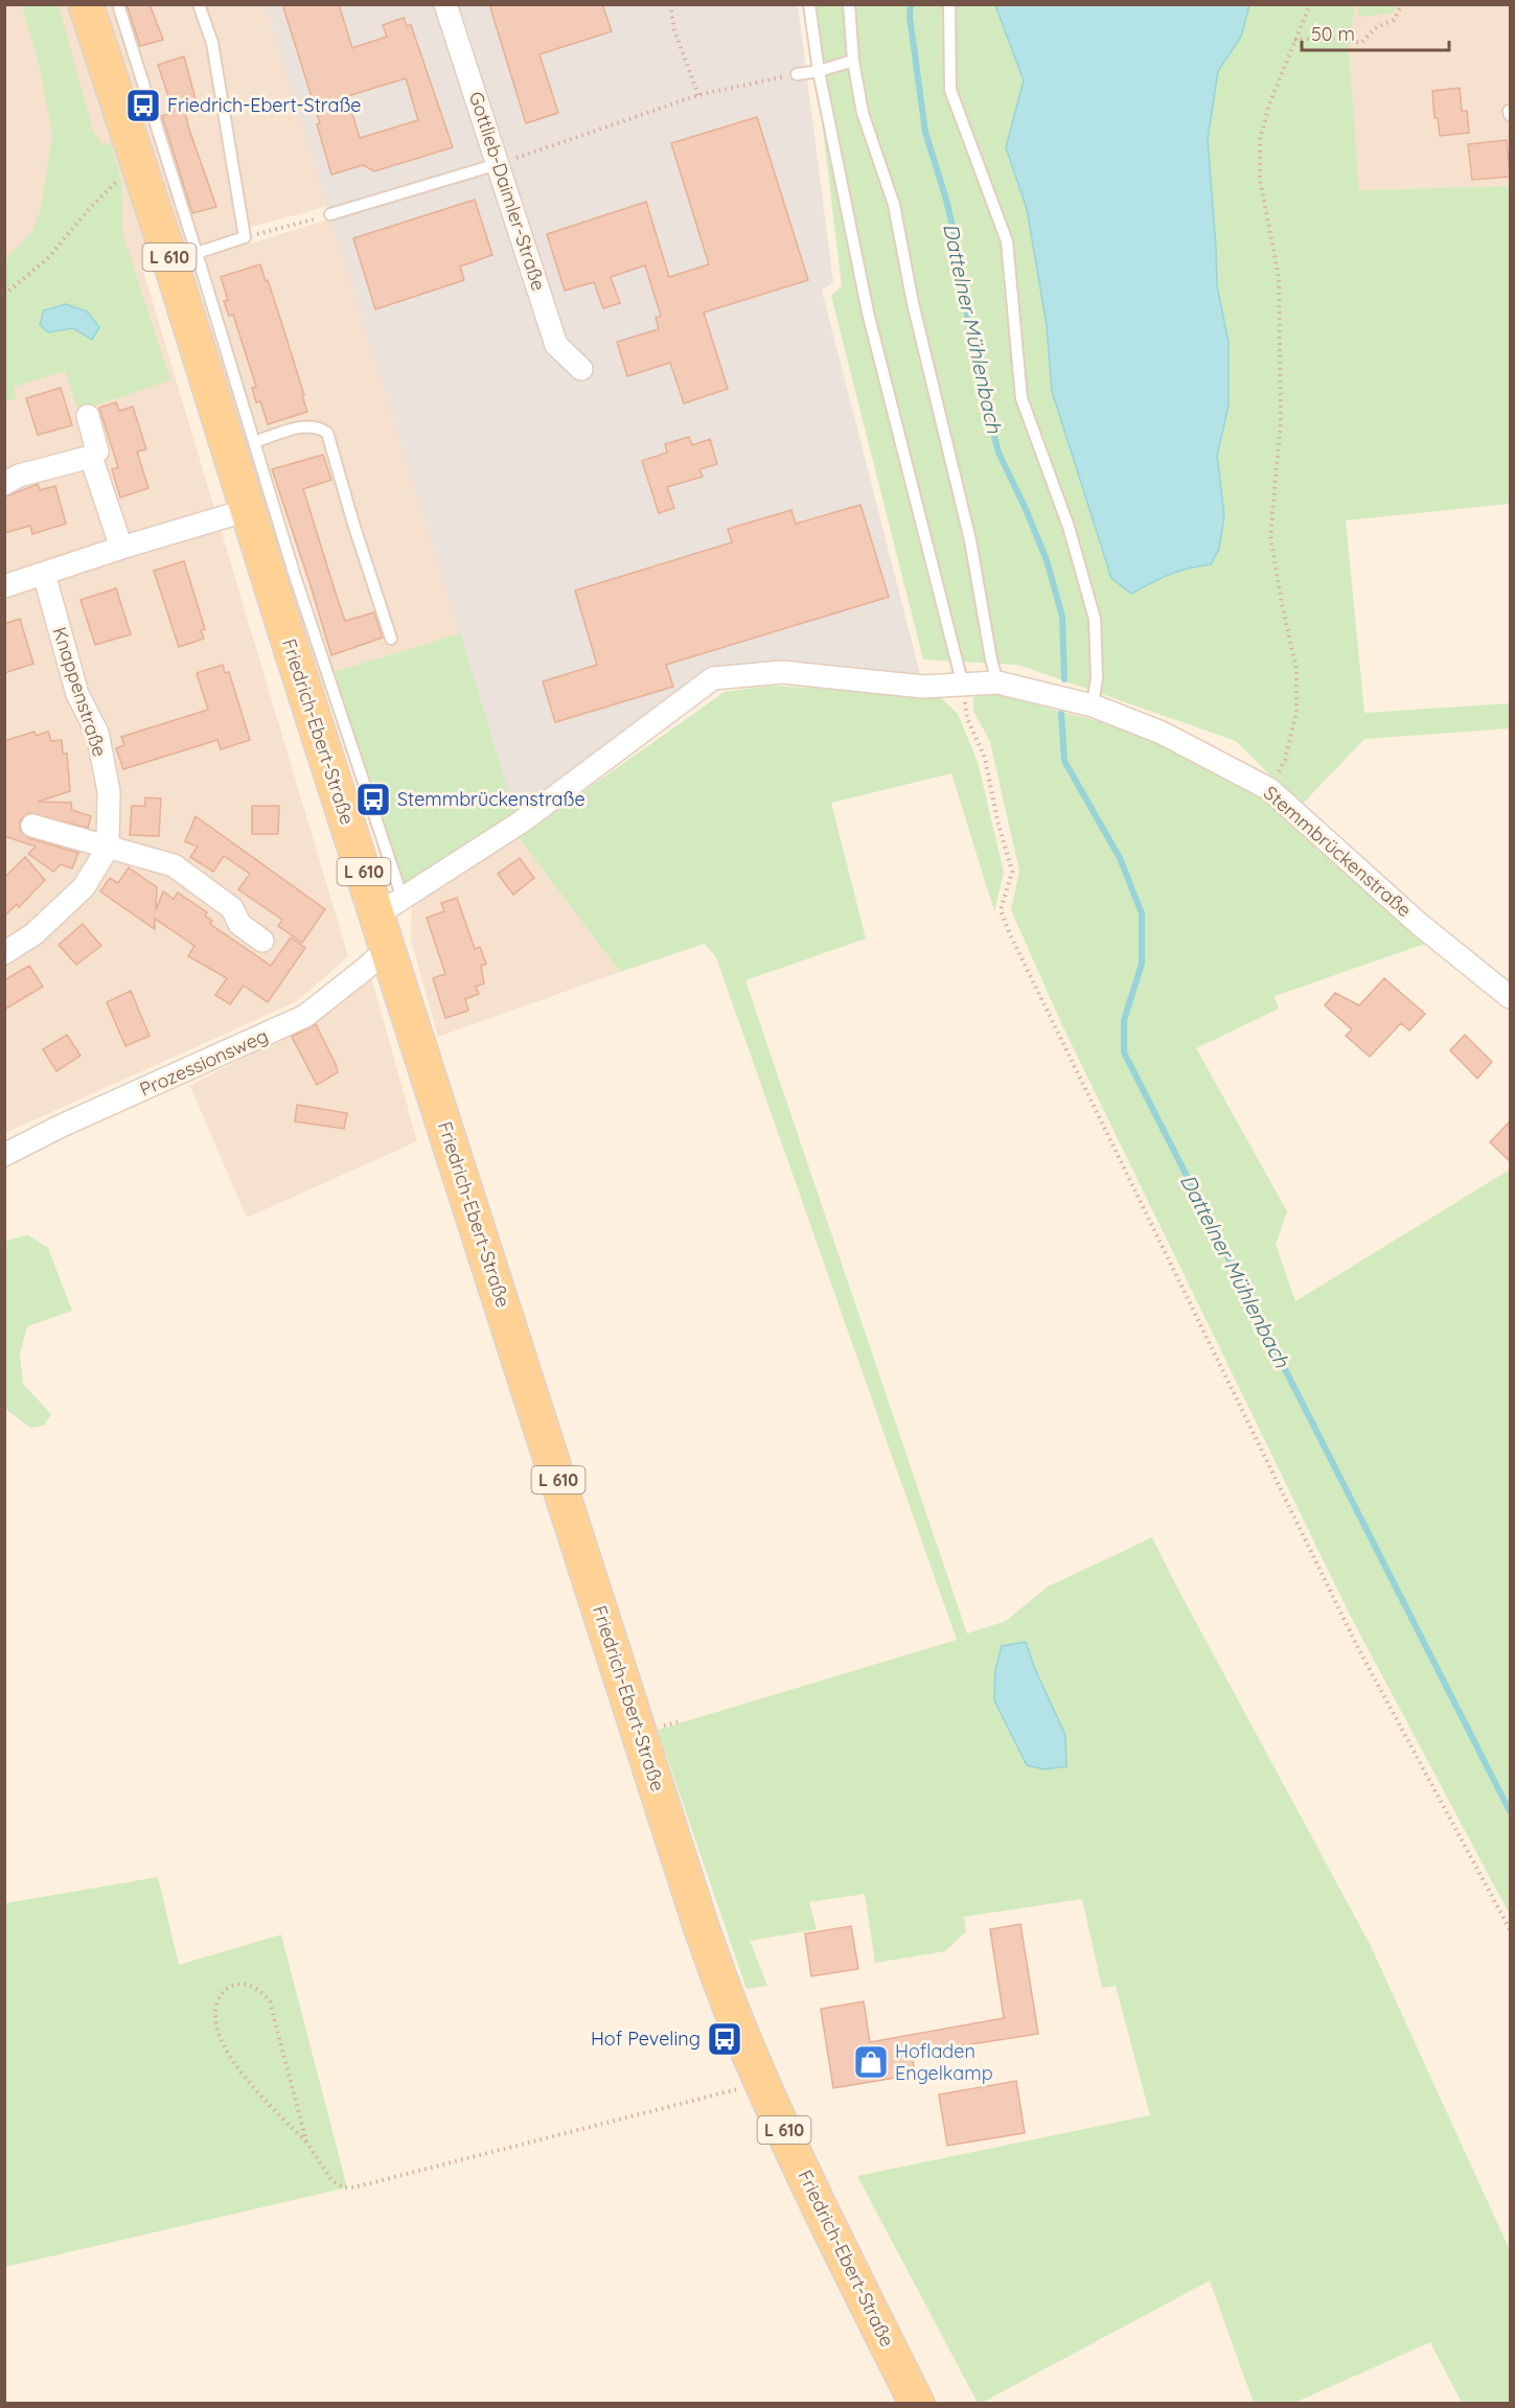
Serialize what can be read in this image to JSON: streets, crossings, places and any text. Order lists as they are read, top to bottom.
{
  "streets": {
    "main road": ["L 610", "Friedrich-Ebert-Straße"],
    "street": [
      "Gottlieb-Daimler-Straße",
      "Knappenstraße",
      "Stemmbrückenstraße",
      "Prozessionsweg"
    ]
  },
  "crossings": [
    ["Friedrich-Ebert-Straße", "Stemmbrückenstraße"],
    ["Friedrich-Ebert-Straße", "Prozessionsweg"]
  ],
  "water": ["Dattelner Mühlenbach"],
  "places": {
    "bus stop": ["Friedrich-Ebert-Straße", "Stemmbrückenstraße", "Hof Peveling"],
    "shop": ["Hofladen Engelkamp"]
  },
  "scale_bar": "50 m"
}
